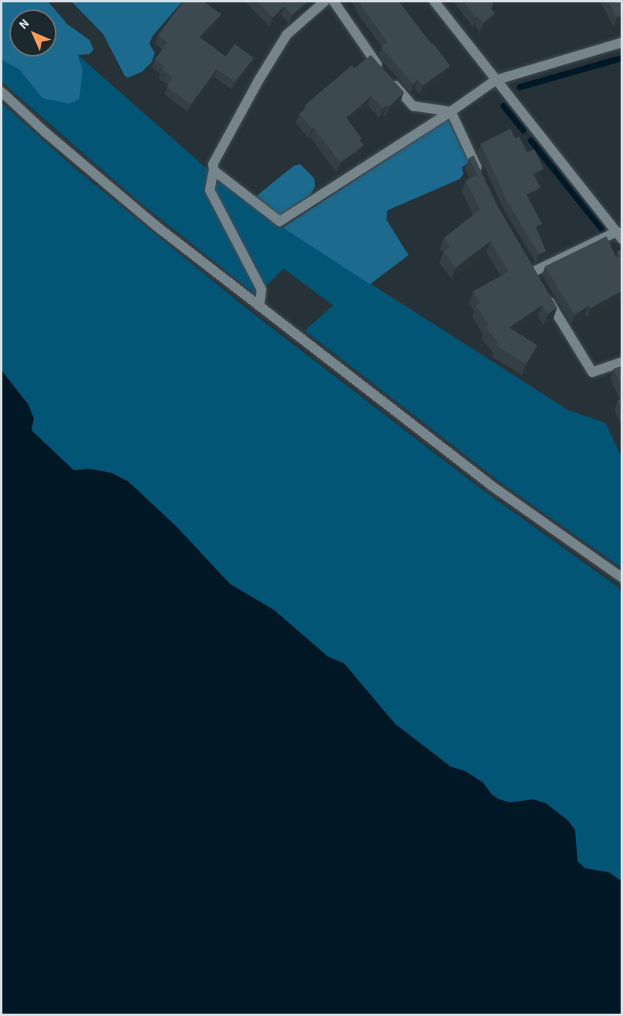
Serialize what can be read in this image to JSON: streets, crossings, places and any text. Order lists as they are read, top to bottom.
{
  "north": "top left"
}
